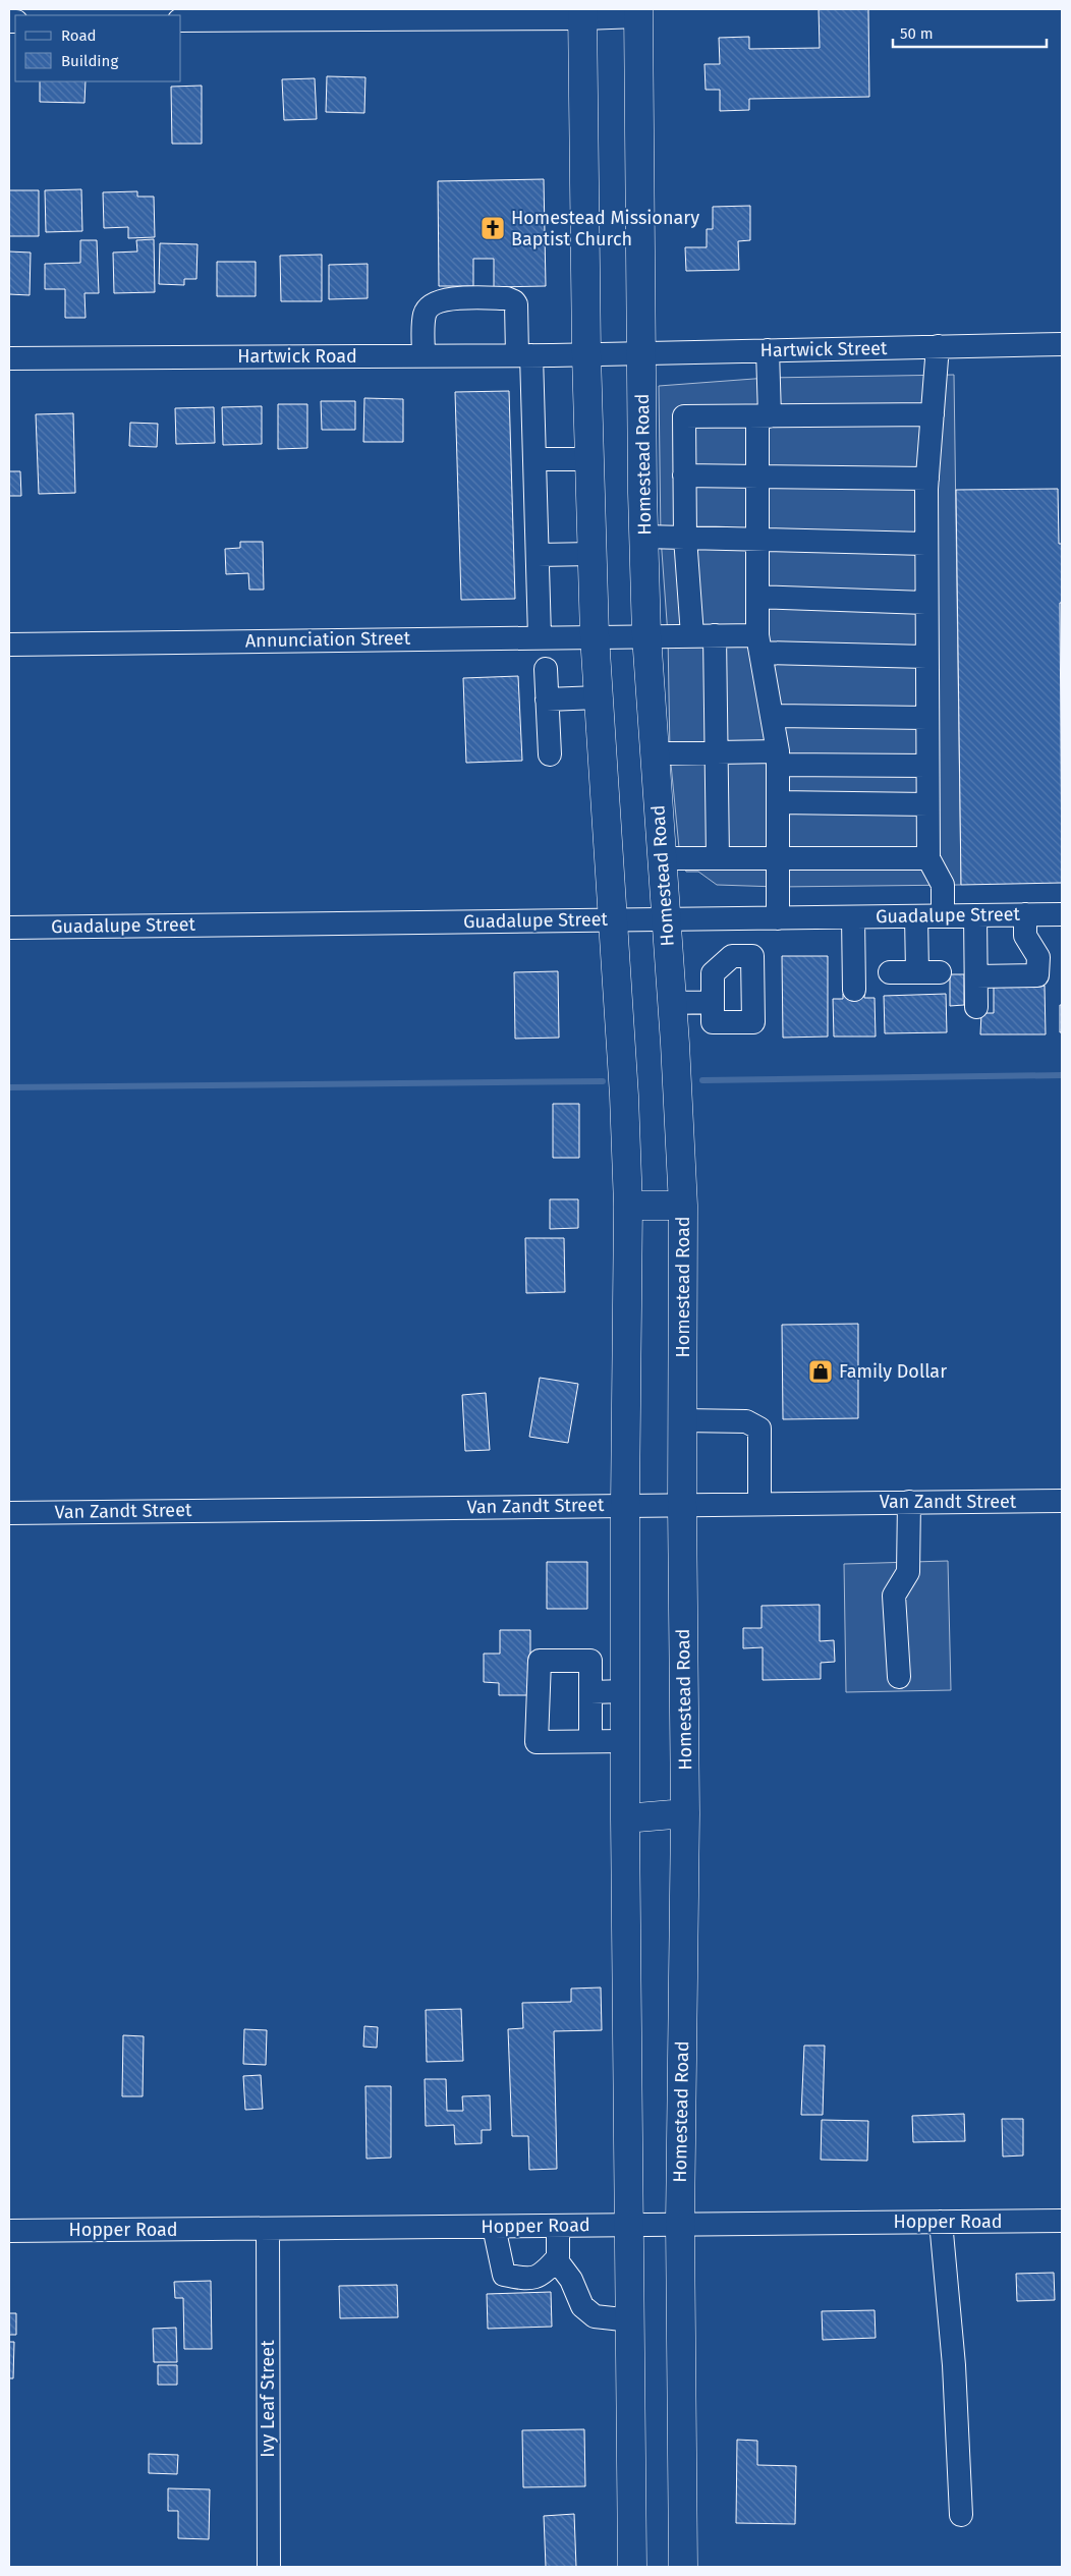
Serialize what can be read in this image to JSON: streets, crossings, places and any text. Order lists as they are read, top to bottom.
{
  "streets": {
    "main road": ["Homestead Road"],
    "street": [
      "Hartwick Street",
      "Hartwick Road",
      "Annunciation Street",
      "Guadalupe Street",
      "Van Zandt Street",
      "Hopper Road",
      "Ivy Leaf Street"
    ]
  },
  "crossings": [
    ["Hartwick Street", "Hartwick Road"],
    ["Hartwick Street", "Homestead Road"],
    ["Homestead Road", "Annunciation Street"],
    ["Homestead Road", "Guadalupe Street"],
    ["Homestead Road", "Van Zandt Street"],
    ["Homestead Road", "Hopper Road"],
    ["Hopper Road", "Ivy Leaf Street"]
  ],
  "places": {
    "church": ["Homestead Missionary Baptist Church"],
    "shop": ["Family Dollar"]
  },
  "legend": ["Road", "Building"],
  "scale_bar": "50 m"
}
